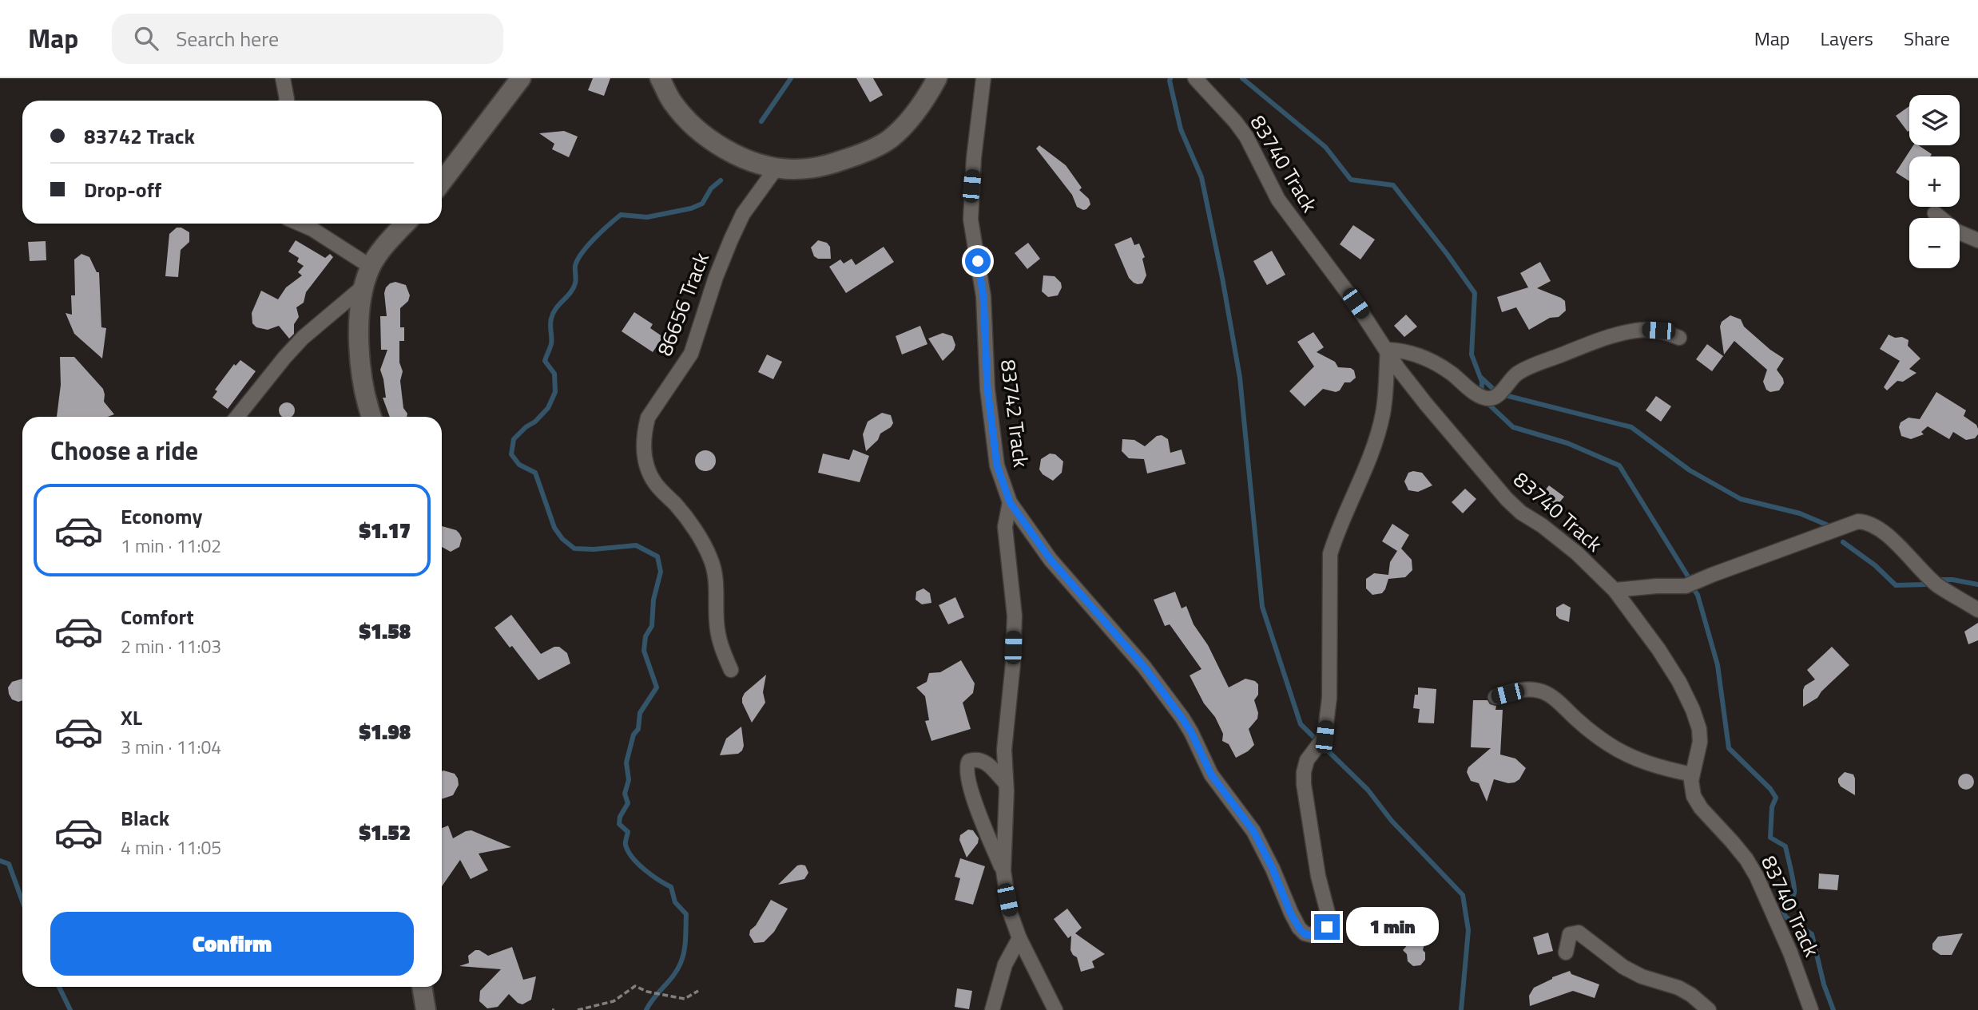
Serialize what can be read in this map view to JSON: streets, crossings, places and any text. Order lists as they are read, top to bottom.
{
  "streets": {
    "street": ["83740 Track", "86656 Track", "83742 Track"]
  },
  "page": {
    "header": "Map",
    "search": "Search here",
    "nav": ["Map", "Layers", "Share"],
    "map_buttons": ["+", "−"],
    "banner": ["83742 Track", "Drop-off"],
    "heading": "Choose a ride",
    "list": [
      {
        "name": "Economy",
        "note": "1 min · 11:02",
        "value": "$1.17"
      },
      {
        "name": "Comfort",
        "note": "2 min · 11:03",
        "value": "$1.58"
      },
      {
        "name": "XL",
        "note": "3 min · 11:04",
        "value": "$1.98"
      },
      {
        "name": "Black",
        "note": "4 min · 11:05",
        "value": "$1.52"
      }
    ],
    "buttons": "Confirm",
    "bubble": "1 min"
  }
}
